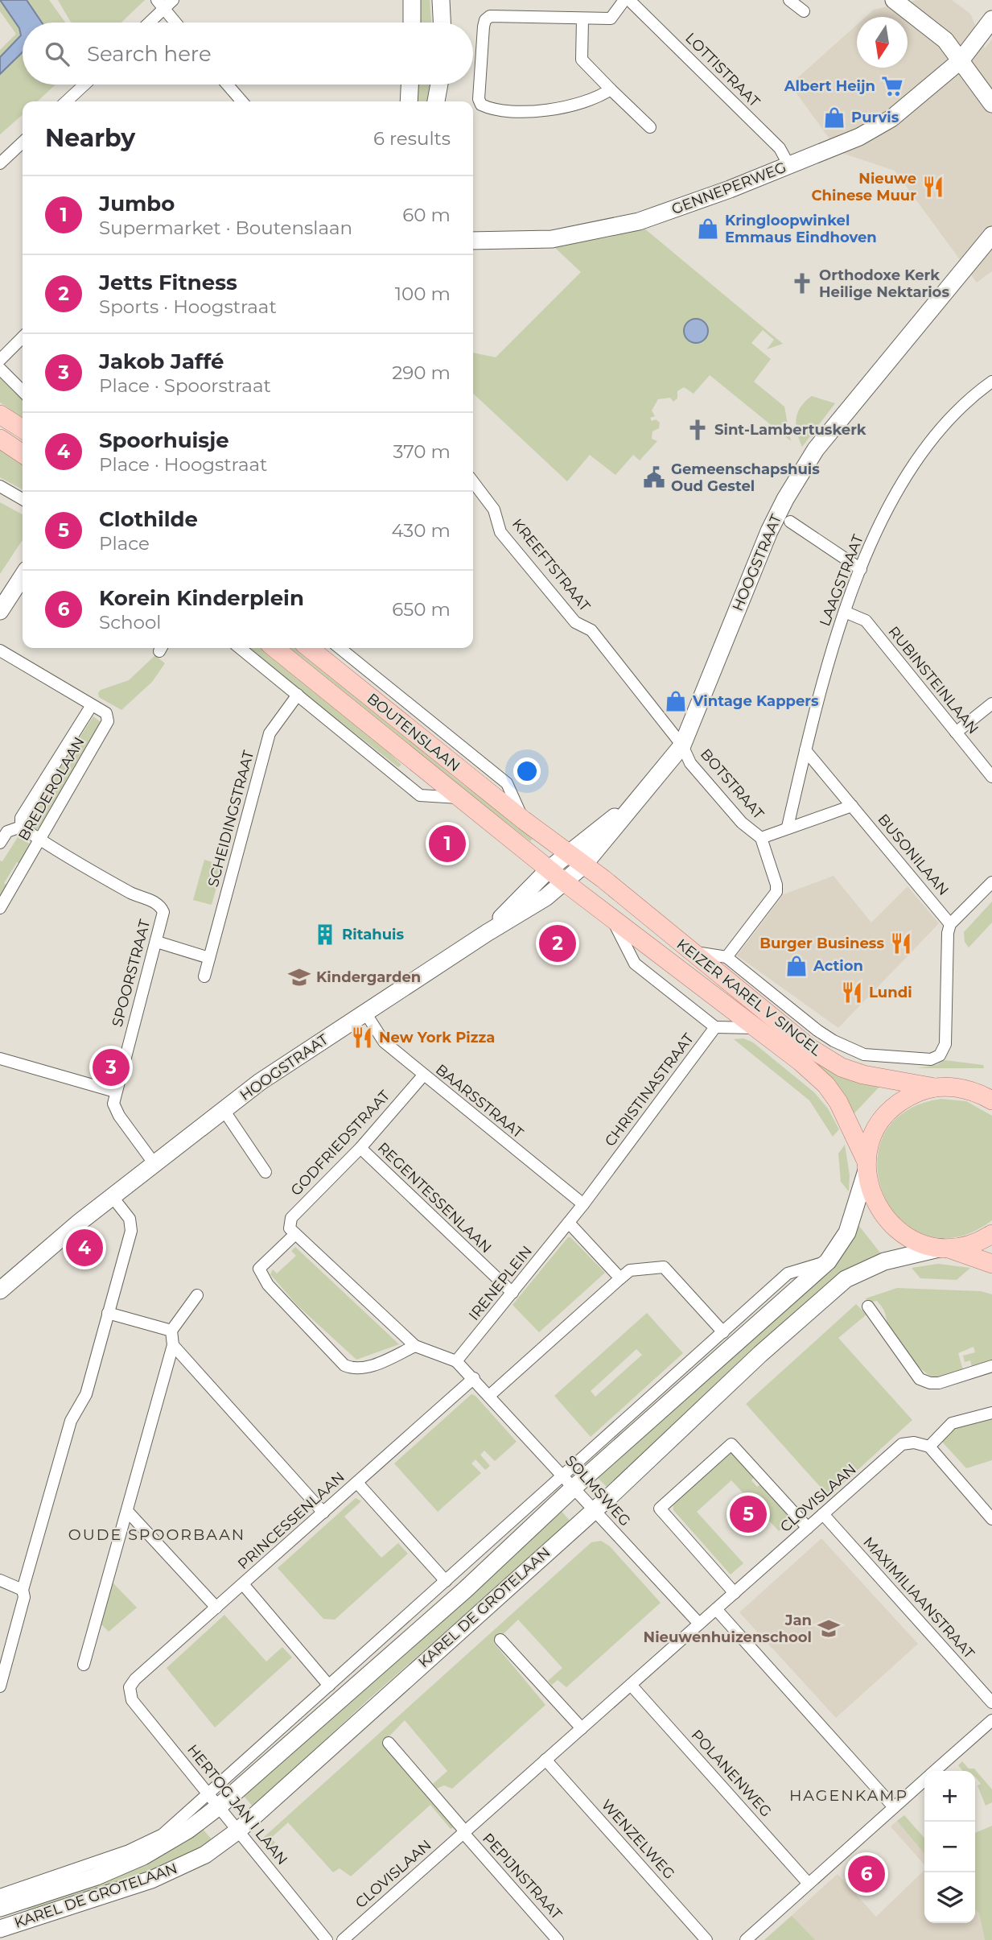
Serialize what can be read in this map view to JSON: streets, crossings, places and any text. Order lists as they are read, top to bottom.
{
  "streets": {
    "main road": ["BOUTENSLAAN", "KEIZER KAREL V SINGEL"],
    "street": [
      "LOTTISTRAAT",
      "GENNEPERWEG",
      "HOOGSTRAAT",
      "KREEFTSTRAAT",
      "LAAGSTRAAT",
      "RUBINSTEINLAAN",
      "BOTSTRAAT",
      "BREDEROLAAN",
      "SCHEIDINGSTRAAT",
      "BUSONILAAN",
      "SPOORSTRAAT",
      "CHRISTINASTRAAT",
      "BAARSSTRAAT",
      "GODFRIEDSTRAAT",
      "REGENTESSENLAAN",
      "IRENEPLEIN",
      "SOLMSWEG",
      "CLOVISLAAN",
      "PRINCESSENLAAN",
      "MAXIMILIAANSTRAAT",
      "KAREL DE GROTELAAN",
      "POLANENWEG",
      "HERTOG JAN I LAAN",
      "WENZELWEG",
      "PEPIJNSTRAAT"
    ]
  },
  "crossings": [
    ["LOTTISTRAAT", "GENNEPERWEG"],
    ["HOOGSTRAAT", "KREEFTSTRAAT"],
    ["HOOGSTRAAT", "BOUTENSLAAN"],
    ["HOOGSTRAAT", "BOTSTRAAT"],
    ["HOOGSTRAAT", "SPOORSTRAAT"],
    ["HOOGSTRAAT", "KEIZER KAREL V SINGEL"],
    ["HOOGSTRAAT", "BAARSSTRAAT"],
    ["KREEFTSTRAAT", "BOTSTRAAT"],
    ["LAAGSTRAAT", "RUBINSTEINLAAN"],
    ["LAAGSTRAAT", "BUSONILAAN"],
    ["BOUTENSLAAN", "KEIZER KAREL V SINGEL"],
    ["BREDEROLAAN", "SPOORSTRAAT"],
    ["KEIZER KAREL V SINGEL", "CHRISTINASTRAAT"],
    ["KEIZER KAREL V SINGEL", "KAREL DE GROTELAAN"],
    ["CHRISTINASTRAAT", "BAARSSTRAAT"],
    ["CHRISTINASTRAAT", "IRENEPLEIN"],
    ["BAARSSTRAAT", "GODFRIEDSTRAAT"],
    ["BAARSSTRAAT", "IRENEPLEIN"],
    ["GODFRIEDSTRAAT", "REGENTESSENLAAN"],
    ["REGENTESSENLAAN", "IRENEPLEIN"],
    ["SOLMSWEG", "CLOVISLAAN"],
    ["SOLMSWEG", "PRINCESSENLAAN"],
    ["SOLMSWEG", "KAREL DE GROTELAAN"],
    ["CLOVISLAAN", "MAXIMILIAANSTRAAT"],
    ["CLOVISLAAN", "POLANENWEG"],
    ["CLOVISLAAN", "WENZELWEG"],
    ["CLOVISLAAN", "PEPIJNSTRAAT"],
    ["PRINCESSENLAAN", "HERTOG JAN I LAAN"],
    ["KAREL DE GROTELAAN", "HERTOG JAN I LAAN"]
  ],
  "districts": ["OUDE SPOORBAAN", "HAGENKAMP"],
  "places": {
    "supermarket": ["Albert Heijn"],
    "shop": [
      "Purvis",
      "Kringloopwinkel Emmaus Eindhoven",
      "Vintage Kappers",
      "Action"
    ],
    "restaurant": [
      "Nieuwe Chinese Muur",
      "Burger Business",
      "Lundi",
      "New York Pizza"
    ],
    "church": ["Orthodoxe Kerk Heilige Nektarios", "Sint-Lambertuskerk"],
    "public building": ["Gemeenschapshuis Oud Gestel"],
    "building": ["Ritahuis"],
    "school or university": ["Kindergarden", "Jan Nieuwenhuizenschool"]
  },
  "north": "bottom",
  "page": {
    "search": "Search here",
    "heading": ["Nearby", "6 results"],
    "list": [
      {
        "mark": "1",
        "name": "Jumbo",
        "note": "Supermarket · Boutenslaan",
        "value": "60 m"
      },
      {
        "mark": "2",
        "name": "Jetts Fitness",
        "note": "Sports · Hoogstraat",
        "value": "100 m"
      },
      {
        "mark": "3",
        "name": "Jakob Jaffé",
        "note": "Place · Spoorstraat",
        "value": "290 m"
      },
      {
        "mark": "4",
        "name": "Spoorhuisje",
        "note": "Place · Hoogstraat",
        "value": "370 m"
      },
      {
        "mark": "5",
        "name": "Clothilde",
        "note": "Place",
        "value": "430 m"
      },
      {
        "mark": "6",
        "name": "Korein Kinderplein",
        "note": "School",
        "value": "650 m"
      }
    ],
    "pins": [
      "1",
      "2",
      "3",
      "4",
      "5",
      "6"
    ],
    "map_buttons": ["+", "−"]
  }
}
